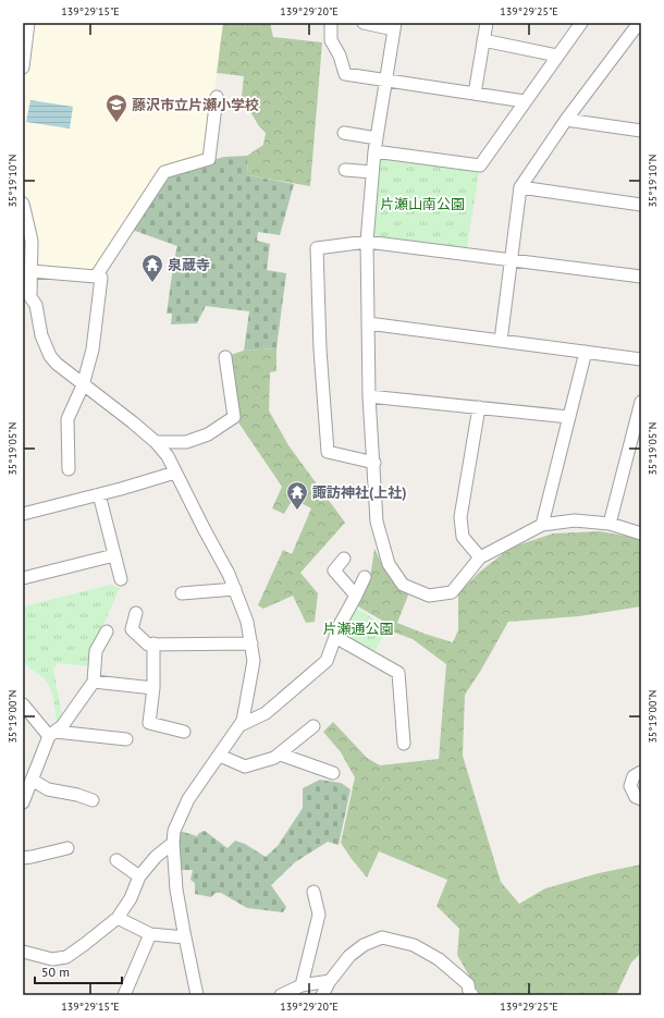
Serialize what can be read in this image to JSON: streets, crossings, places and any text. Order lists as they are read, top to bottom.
{
  "parks": ["片瀬山南公園", "片瀬通公園"],
  "places": {
    "school or university": ["藤沢市立片瀬小学校"],
    "temple": ["泉蔵寺", "諏訪神社(上社)"]
  },
  "scale_bar": "50 m",
  "coordinates": [
    "139°29'15\"E",
    "139°29'20\"E",
    "139°29'25\"E",
    "35°19'10\"N",
    "35°19'05\"N",
    "35°19'00\"N"
  ]
}
